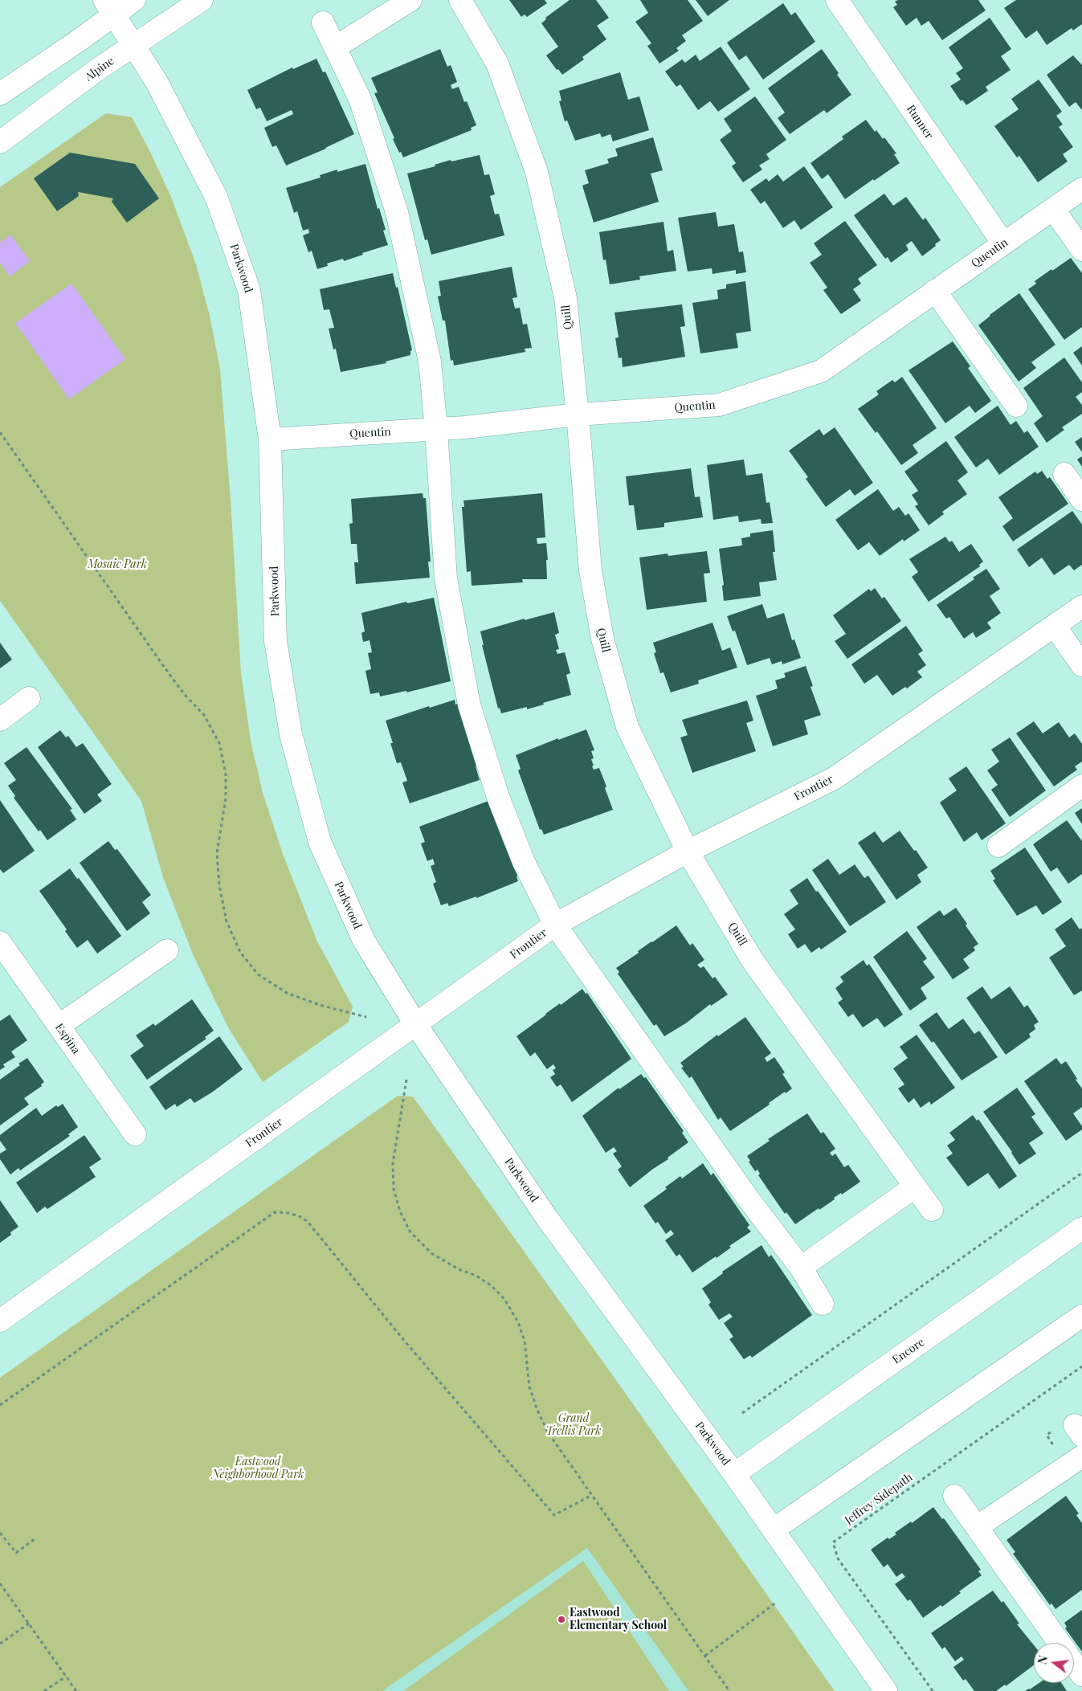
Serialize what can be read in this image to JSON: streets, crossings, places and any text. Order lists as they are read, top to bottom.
{
  "streets": {
    "street": [
      "Alpine",
      "Runner",
      "Quentin",
      "Parkwood",
      "Quill",
      "Frontier",
      "Espina",
      "Encore"
    ],
    "path": ["Jeffrey Sidepath"]
  },
  "crossings": [
    ["Alpine", "Parkwood"],
    ["Runner", "Quentin"],
    ["Quentin", "Parkwood"],
    ["Quentin", "Quill"],
    ["Parkwood", "Frontier"],
    ["Parkwood", "Encore"],
    ["Quill", "Frontier"]
  ],
  "parks": ["Mosaic Park", "Grand Trellis Park", "Eastwood Neighborhood Park"],
  "places": ["Eastwood Elementary School"],
  "north": "left"
}
